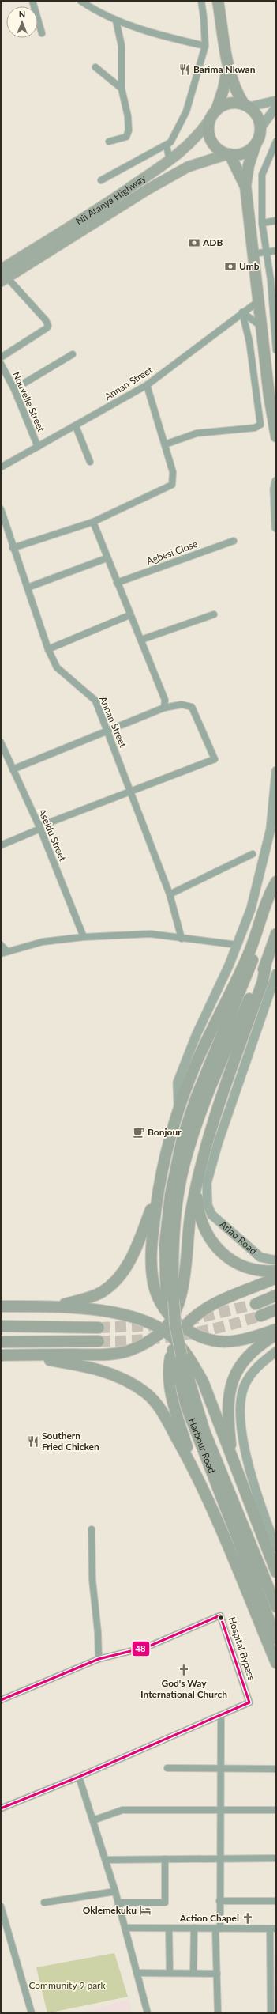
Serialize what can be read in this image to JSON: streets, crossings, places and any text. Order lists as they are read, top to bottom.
{
  "streets": {
    "highway": ["Harbour Road"],
    "main road": ["Nii Atanya Highway"],
    "street": [
      "Annan Street",
      "Nouvelle Street",
      "Agbesi Close",
      "Aseidu Street",
      "Aflao Road",
      "Hospital Bypass"
    ]
  },
  "crossings": [
    ["Annan Street", "Nouvelle Street"]
  ],
  "parks": ["Community 9 park"],
  "places": {
    "restaurant": ["Barima Nkwan", "Southern Fried Chicken"],
    "bank": ["ADB", "Umb"],
    "cafe": ["Bonjour"],
    "church": ["God's Way International Church", "Action Chapel"],
    "hotel": ["Oklemekuku"]
  },
  "lines": ["transit line 48"],
  "north": "top"
}
